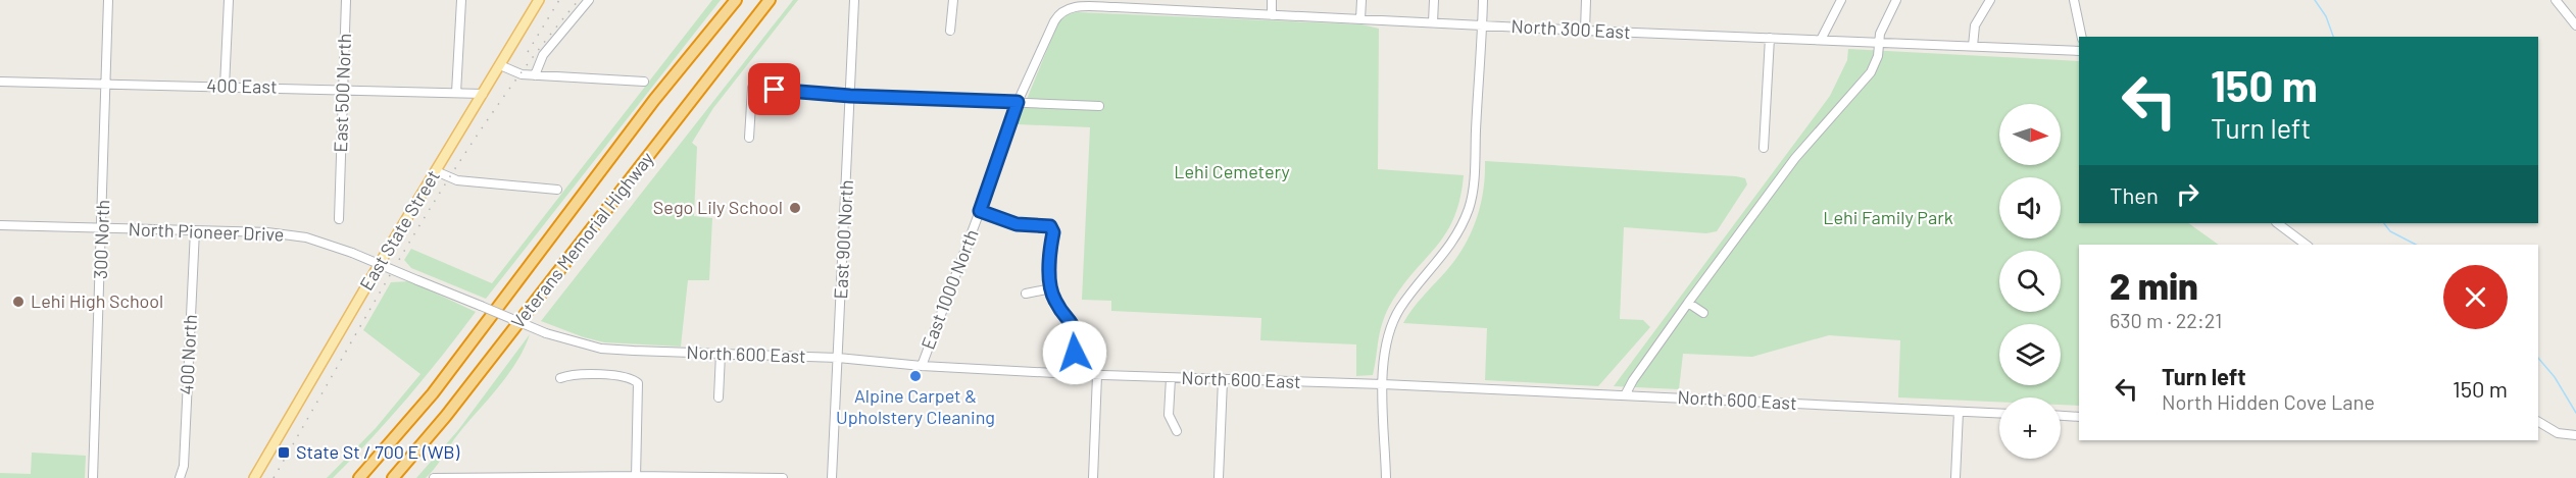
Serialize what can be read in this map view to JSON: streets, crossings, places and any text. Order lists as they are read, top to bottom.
{
  "streets": {
    "highway": ["Veterans Memorial Highway"],
    "main road": ["East State Street"],
    "street": [
      "North 300 East",
      "400 East",
      "East 500 North",
      "North Pioneer Drive",
      "300 North",
      "East 900 North",
      "East 1000 North",
      "400 North",
      "North 600 East"
    ]
  },
  "crossings": [
    ["North 300 East", "East 1000 North"],
    ["400 East", "East 500 North"],
    ["400 East", "East State Street"],
    ["400 East", "300 North"],
    ["North Pioneer Drive", "300 North"],
    ["North Pioneer Drive", "400 North"],
    ["North Pioneer Drive", "North 600 East"],
    ["East 900 North", "North 600 East"],
    ["East 1000 North", "North 600 East"]
  ],
  "parks": ["Lehi Cemetery", "Lehi Family Park"],
  "places": {
    "other": ["Sego Lily School", "Lehi High School", "Alpine Carpet & Upholstery Cleaning"],
    "transit": ["State St / 700 E (WB)"]
  },
  "north": "right",
  "page": {
    "turn": ["150 m", "Turn left"],
    "map_buttons": "+",
    "then": "Then",
    "heading": ["2 min", "630 m · 22:21"],
    "list": [
      {
        "name": "Turn left",
        "note": "North Hidden Cove Lane",
        "value": "150 m"
      }
    ]
  }
}
